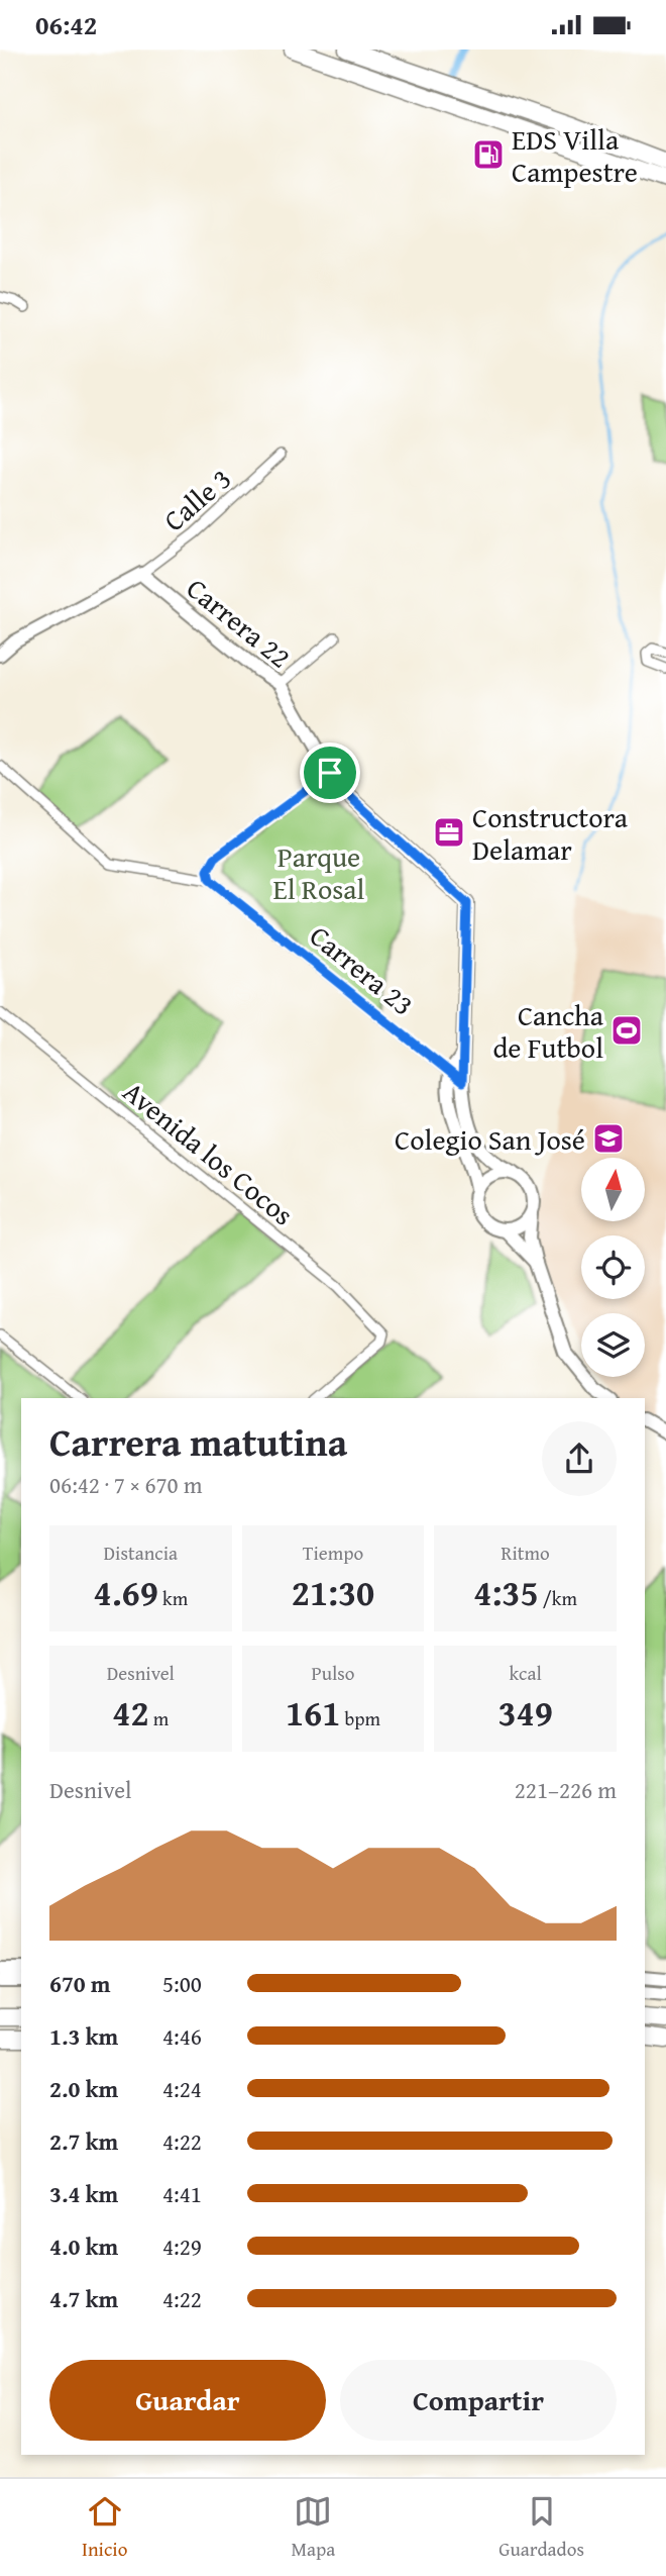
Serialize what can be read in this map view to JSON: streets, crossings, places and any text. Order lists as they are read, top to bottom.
{
  "streets": {
    "street": [
      "Calle 3",
      "Carrera 22",
      "Carrera 23",
      "Avenida los Cocos"
    ]
  },
  "crossings": [
    ["Calle 3", "Carrera 22"]
  ],
  "parks": ["Parque El Rosal"],
  "places": {
    "fuel station": ["EDS Villa Campestre"],
    "office": ["Constructora Delamar"],
    "sports": ["Cancha de Futbol"],
    "school or university": ["Colegio San José"]
  },
  "north": "top",
  "page": {
    "status": "06:42",
    "heading": ["Carrera matutina", "06:42 · 7 × 670 m"],
    "stats": [
      ["Distancia", "4.69 km"],
      ["Tiempo", "21:30"],
      ["Ritmo", "4:35 /km"],
      ["Desnivel", "42 m"],
      ["Pulso", "161 bpm"],
      ["kcal", "349"]
    ],
    "chart": ["Desnivel", "221–226 m"],
    "list": [
      {
        "name": "670 m",
        "note": "5:00"
      },
      {
        "name": "1.3 km",
        "note": "4:46"
      },
      {
        "name": "2.0 km",
        "note": "4:24"
      },
      {
        "name": "2.7 km",
        "note": "4:22"
      },
      {
        "name": "3.4 km",
        "note": "4:41"
      },
      {
        "name": "4.0 km",
        "note": "4:29"
      },
      {
        "name": "4.7 km",
        "note": "4:22"
      }
    ],
    "buttons": ["Guardar", "Compartir"],
    "tabs": ["Inicio", "Mapa", "Guardados"]
  }
}
